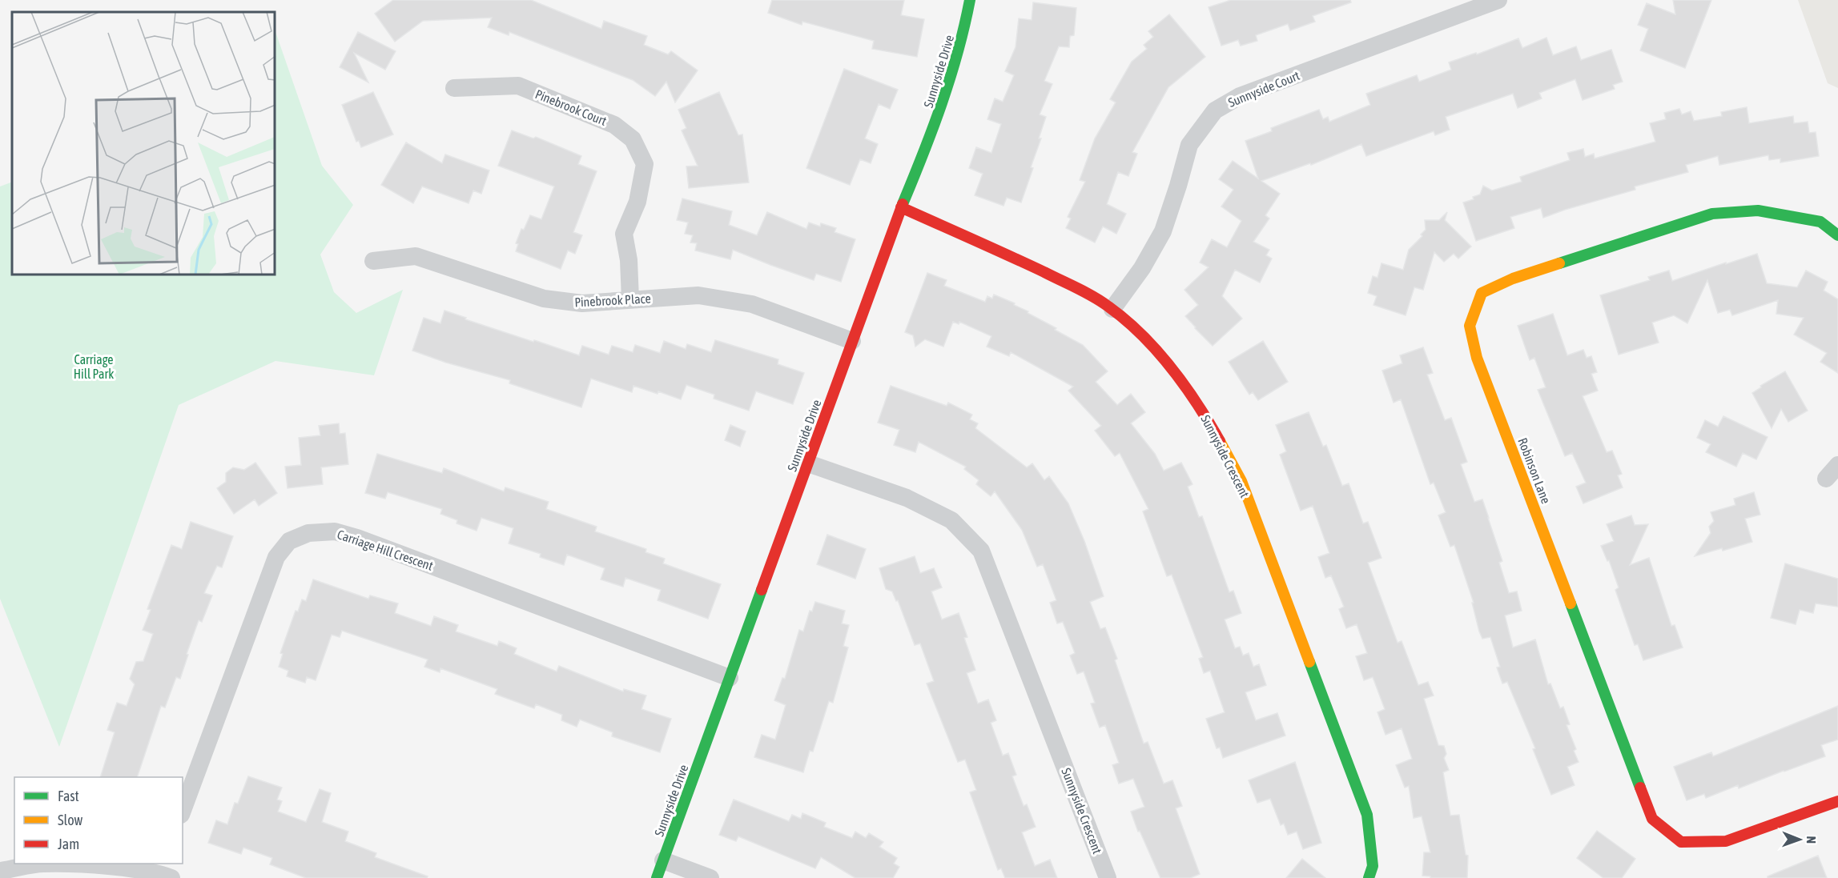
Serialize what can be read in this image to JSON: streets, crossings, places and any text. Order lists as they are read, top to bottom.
{
  "streets": {
    "street": [
      "Sunnyside Drive",
      "Sunnyside Court",
      "Pinebrook Court",
      "Pinebrook Place",
      "Sunnyside Crescent",
      "Robinson Lane",
      "Carriage Hill Crescent"
    ]
  },
  "crossings": [
    ["Sunnyside Drive", "Pinebrook Place"],
    ["Sunnyside Drive", "Sunnyside Crescent"],
    ["Sunnyside Drive", "Carriage Hill Crescent"],
    ["Sunnyside Court", "Sunnyside Crescent"],
    ["Pinebrook Court", "Pinebrook Place"]
  ],
  "parks": ["Carriage Hill Park"],
  "legend": ["Fast", "Slow", "Jam"],
  "north": "right"
}
